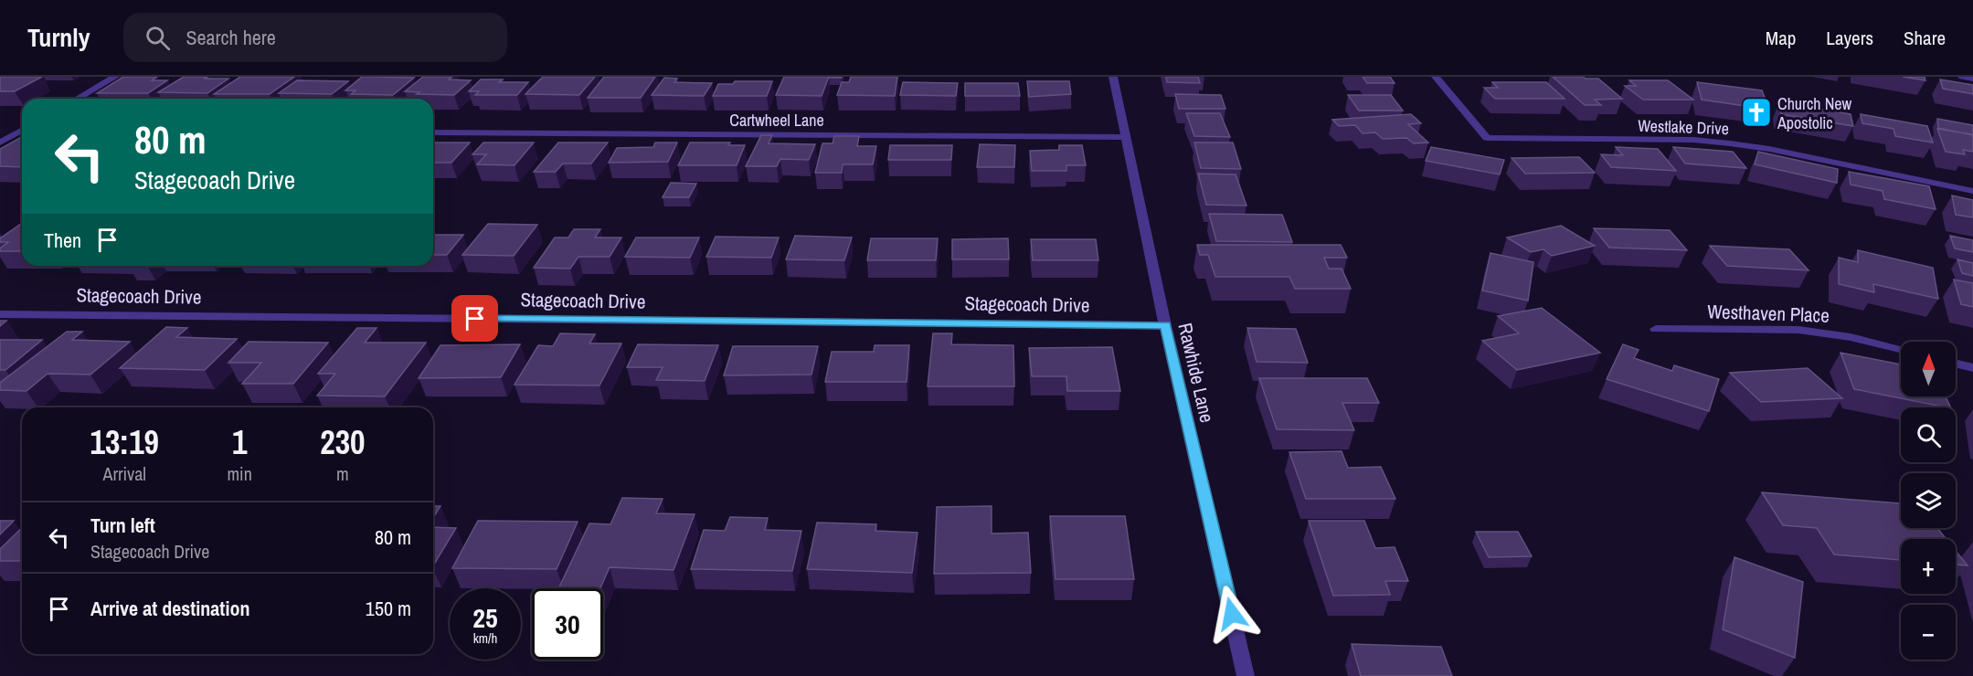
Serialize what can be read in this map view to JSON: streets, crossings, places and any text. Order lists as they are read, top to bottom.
{
  "streets": {
    "street": [
      "Cartwheel Lane",
      "Westlake Drive",
      "Stagecoach Drive",
      "Westhaven Place",
      "Rawhide Lane"
    ]
  },
  "crossings": [
    ["Cartwheel Lane", "Rawhide Lane"],
    ["Stagecoach Drive", "Rawhide Lane"]
  ],
  "places": {
    "church": ["Church New Apostolic"]
  },
  "north": "top",
  "page": {
    "header": "Turnly",
    "search": "Search here",
    "nav": ["Map", "Layers", "Share"],
    "turn": ["80 m", "Stagecoach Drive"],
    "then": "Then",
    "map_buttons": ["+", "−"],
    "eta": [
      "13:19",
      "Arrival",
      "1",
      "min",
      "230",
      "m"
    ],
    "list": [
      {
        "name": "Turn left",
        "note": "Stagecoach Drive",
        "value": "80 m"
      },
      {
        "name": "Arrive at destination",
        "value": "150 m"
      }
    ],
    "speed": "25 km/h",
    "limit": "30"
  }
}
